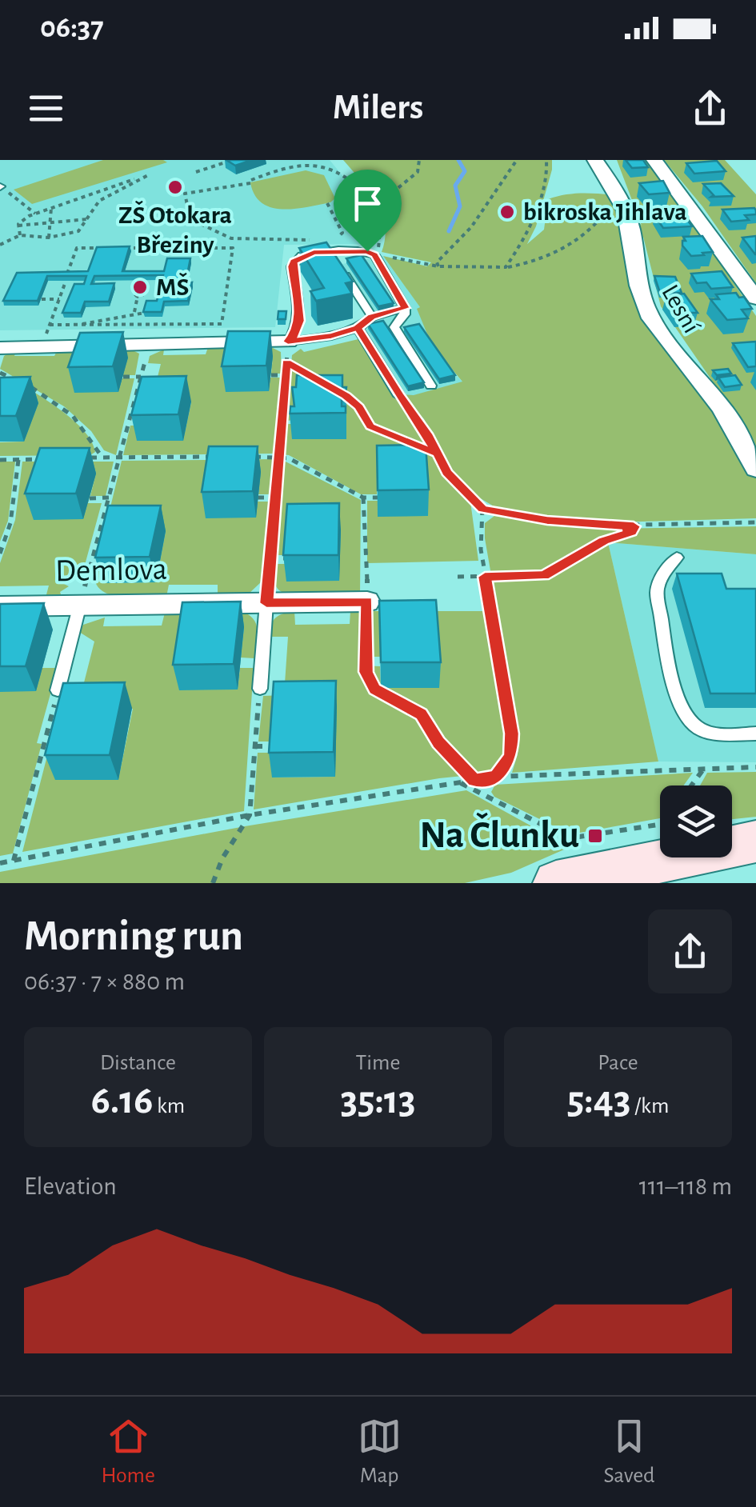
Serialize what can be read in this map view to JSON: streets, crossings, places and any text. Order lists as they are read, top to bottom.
{
  "streets": {
    "street": ["Lesní", "Demlova"]
  },
  "places": {
    "other": ["ZŠ Otokara Březiny", "bikroska Jihlava", "MŠ"],
    "transit": ["Na Člunku"]
  },
  "page": {
    "status": "06:37",
    "header": "Milers",
    "heading": ["Morning run", "06:37 · 7 × 880 m"],
    "stats": [
      ["Distance", "6.16 km"],
      ["Time", "35:13"],
      ["Pace", "5:43 /km"]
    ],
    "chart": ["Elevation", "111–118 m"],
    "tabs": ["Home", "Map", "Saved"]
  }
}
